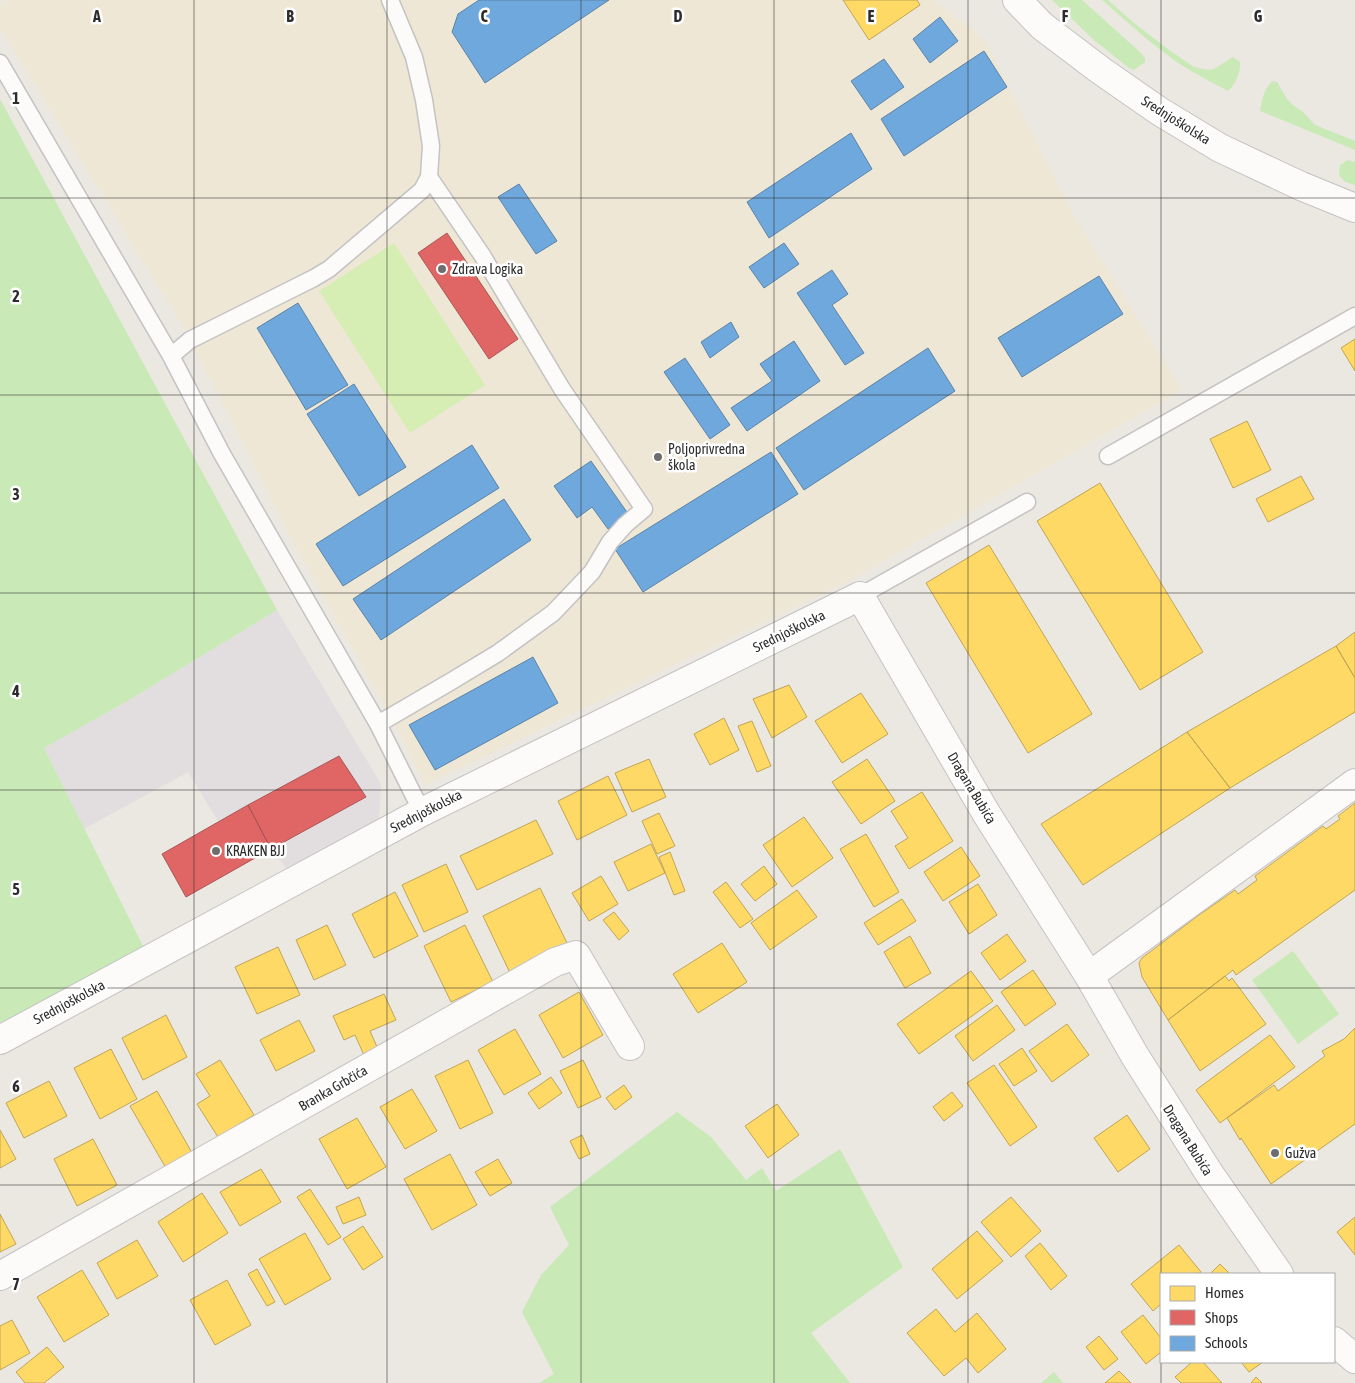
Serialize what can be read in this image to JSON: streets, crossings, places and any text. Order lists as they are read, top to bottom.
{
  "streets": {
    "street": ["Srednjoškolska", "Dragana Bubića", "Branka Grbčića"]
  },
  "crossings": [
    ["Srednjoškolska", "Dragana Bubića"]
  ],
  "places": [
    "Zdrava Logika",
    "Poljoprivredna škola",
    "KRAKEN BJJ",
    "Gužva"
  ],
  "legend": ["Homes", "Shops", "Schools"],
  "grid": {
    "columns": [
      "A",
      "B",
      "C",
      "D",
      "E",
      "F",
      "G"
    ],
    "rows": [
      "1",
      "2",
      "3",
      "4",
      "5",
      "6",
      "7"
    ]
  }
}
